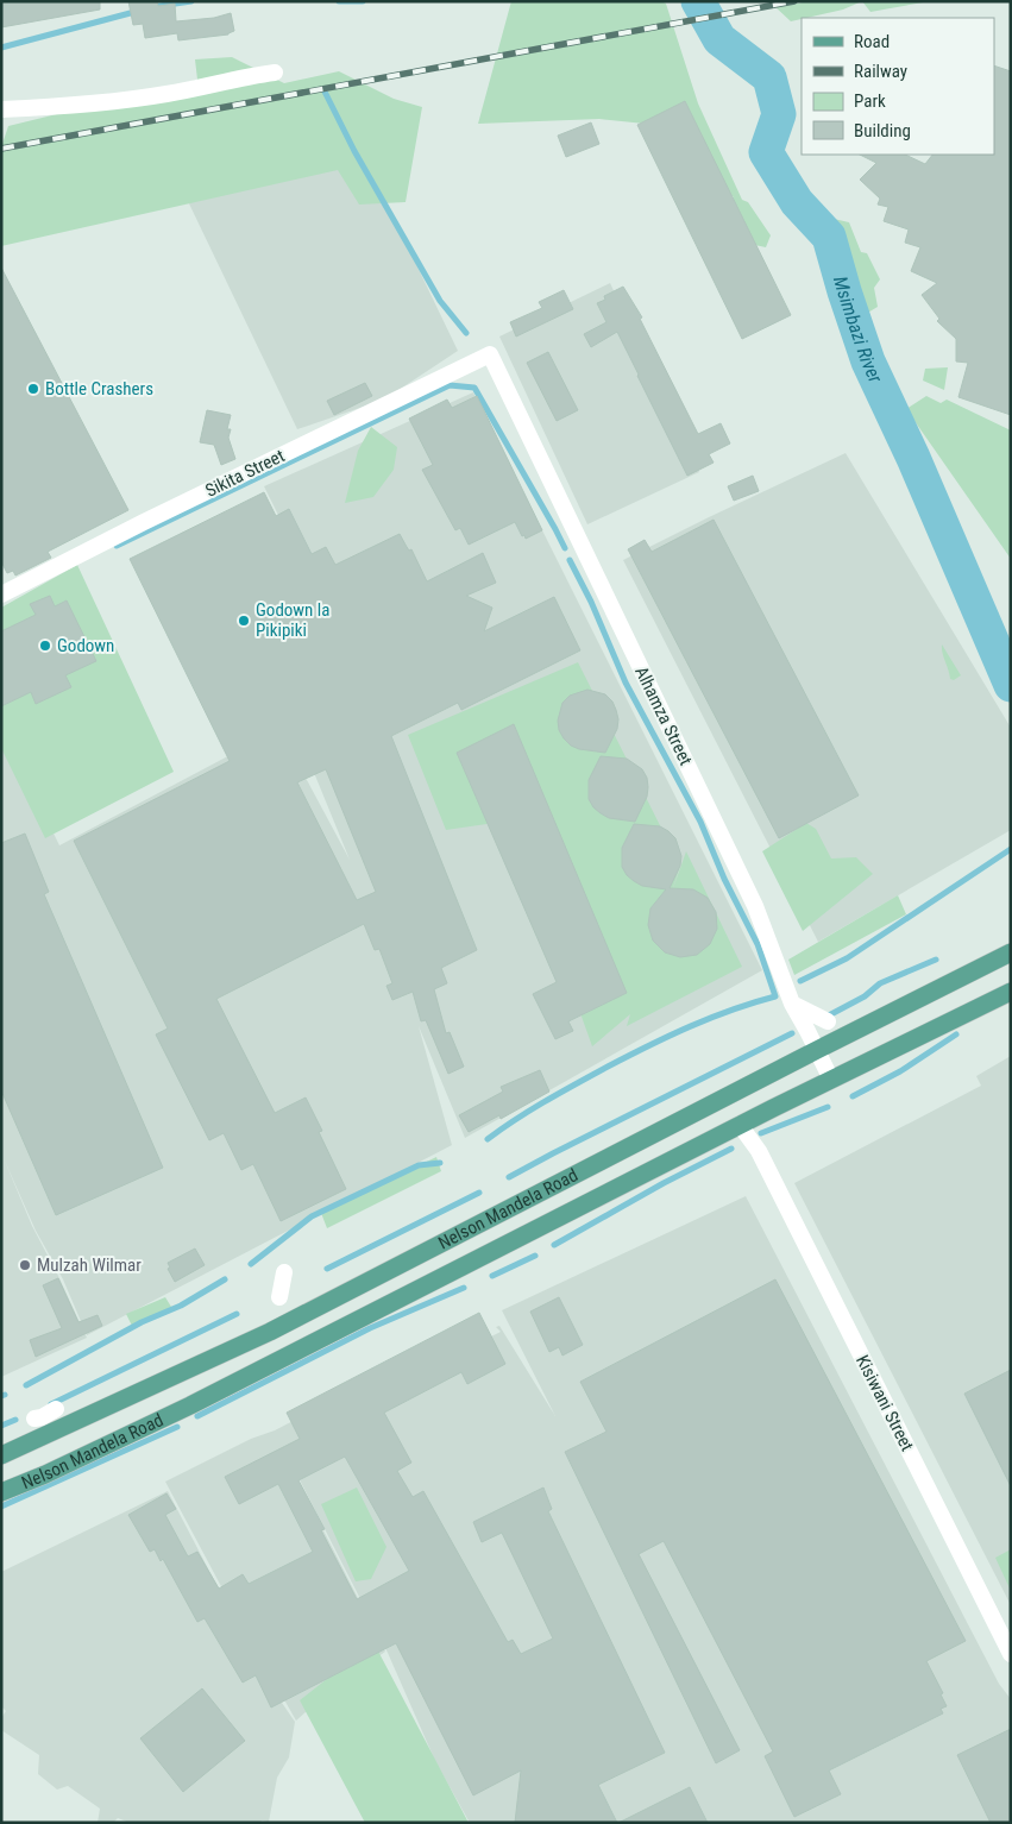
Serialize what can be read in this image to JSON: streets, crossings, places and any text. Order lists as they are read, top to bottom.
{
  "streets": {
    "main road": ["Nelson Mandela Road"],
    "street": ["Sikita Street", "Alhamza Street", "Kisiwani Street"]
  },
  "crossings": [
    ["Sikita Street", "Alhamza Street"],
    ["Alhamza Street", "Nelson Mandela Road"],
    ["Nelson Mandela Road", "Kisiwani Street"]
  ],
  "water": ["Msimbazi River"],
  "places": [
    "Bottle Crashers",
    "Godown la Pikipiki",
    "Godown",
    "Mulzah Wilmar"
  ],
  "legend": [
    "Road",
    "Railway",
    "Park",
    "Building"
  ]
}
